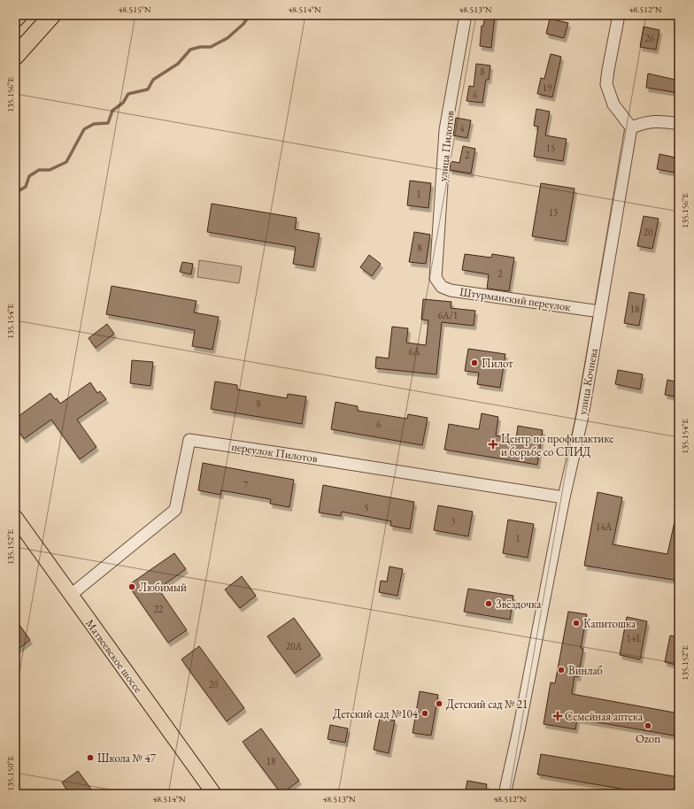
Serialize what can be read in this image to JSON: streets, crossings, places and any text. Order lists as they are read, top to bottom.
{
  "streets": {
    "main road": ["Матвеевское шоссе"],
    "street": [
      "улица Пилотов",
      "Штурманский переулок",
      "улица Кочнева",
      "переулок Пилотов"
    ]
  },
  "crossings": [
    ["улица Пилотов", "Штурманский переулок"],
    ["Штурманский переулок", "улица Кочнева"],
    ["улица Кочнева", "переулок Пилотов"],
    ["переулок Пилотов", "Матвеевское шоссе"]
  ],
  "places": {
    "other": [
      "Пилот",
      "Любимый",
      "Звёздочка",
      "Капитошка",
      "Винлаб",
      "Детский сад № 21",
      "Детский сад №104",
      "Ozon",
      "Школа № 47"
    ],
    "health": ["Центр по профилактике и борьбе со СПИД", "Семейная аптека"]
  },
  "house_numbers": [
    "26",
    "8",
    "19",
    "6",
    "4",
    "15",
    "2",
    "1",
    "13",
    "20",
    "8",
    "2",
    "18",
    "6А/1",
    "6А",
    "8",
    "6",
    "7",
    "5",
    "3",
    "14А",
    "1",
    "22",
    "14Е",
    "20А",
    "20",
    "18"
  ],
  "coordinates": [
    "48.515°N",
    "48.514°N",
    "48.513°N",
    "48.512°N",
    "135.156°E",
    "135.154°E",
    "135.152°E",
    "135.150°E"
  ]
}
